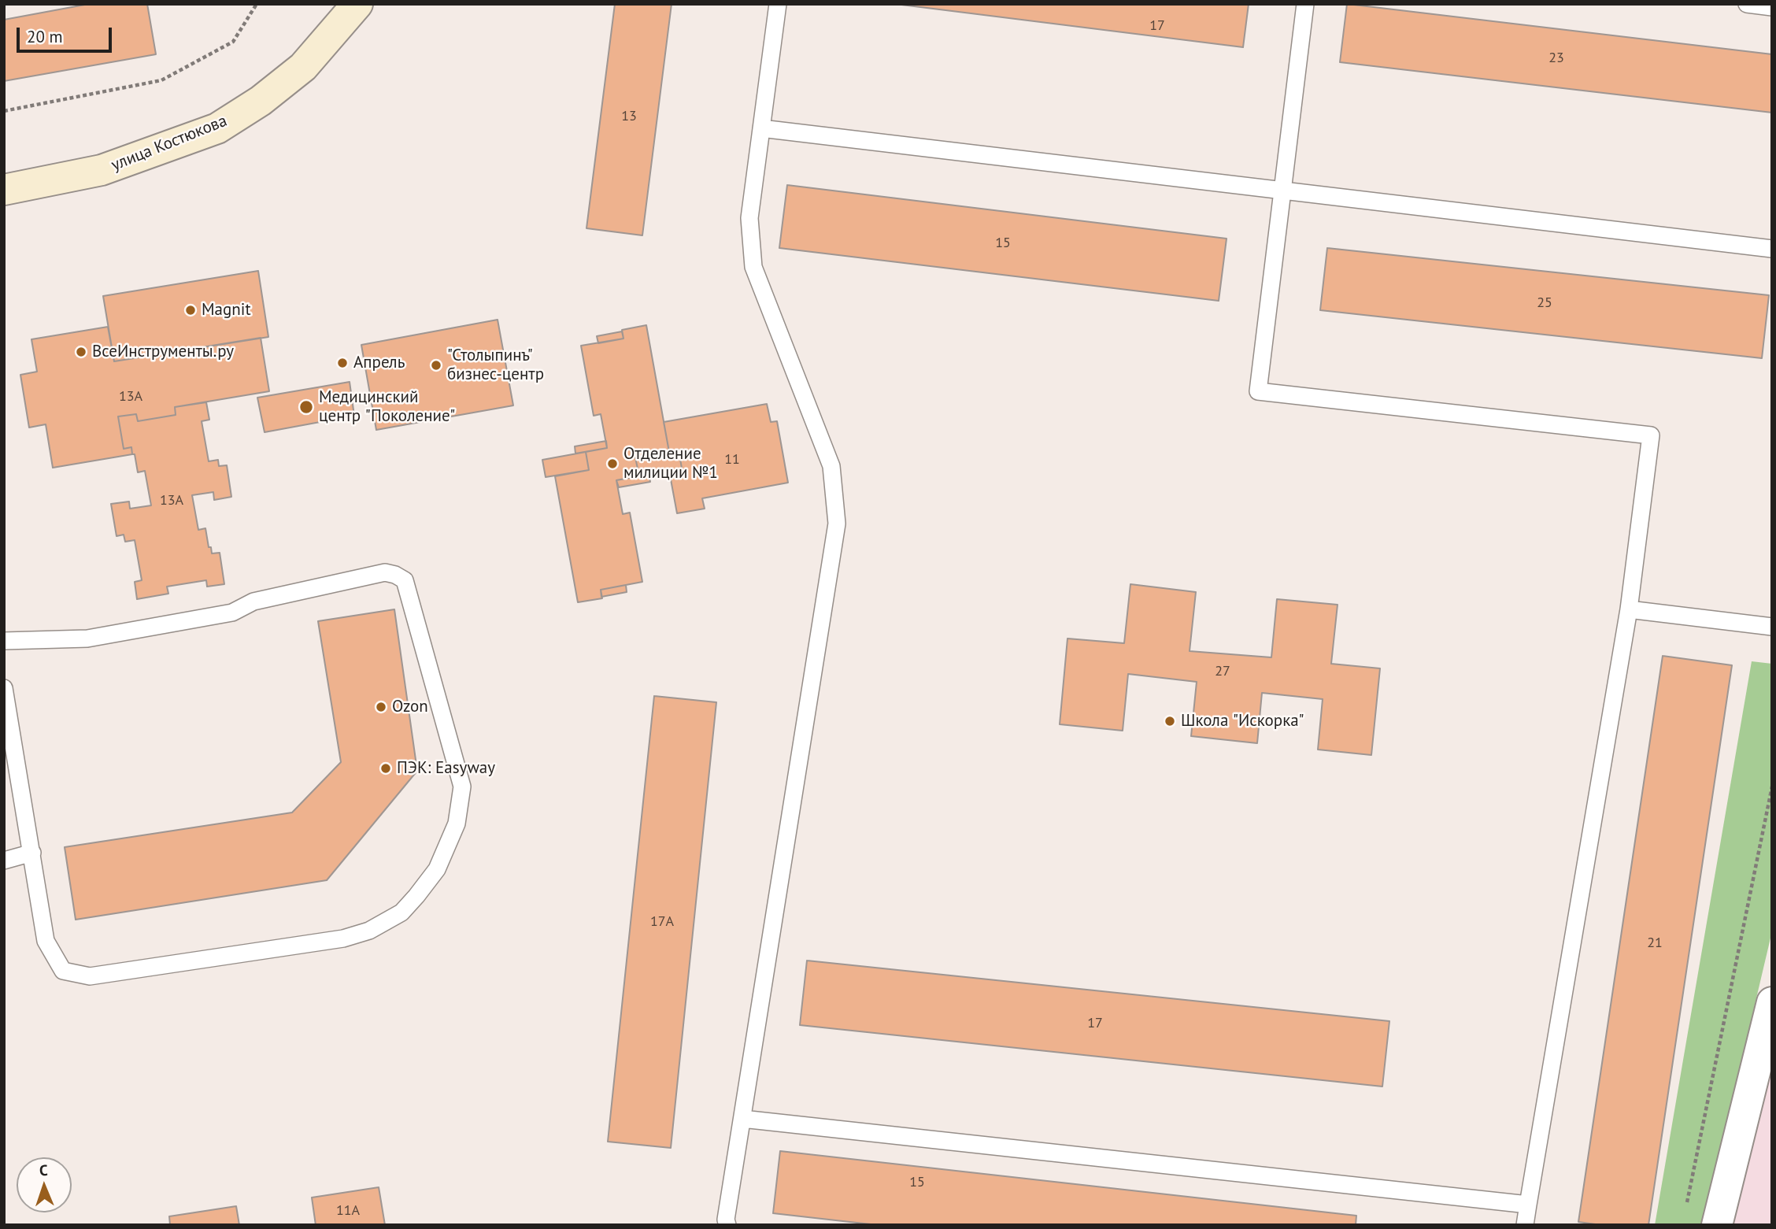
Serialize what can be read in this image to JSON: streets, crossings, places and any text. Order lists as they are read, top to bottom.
{
  "streets": {
    "main road": ["улица Костюкова"]
  },
  "places": [
    "Magnit",
    "ВсеИнструменты.ру",
    "Апрель",
    "\"Столыпинъ\" бизнес-центр",
    "Медицинский центр \"Поколение\"",
    "Отделение милиции №1",
    "Ozon",
    "Школа \"Искорка\"",
    "ПЭК: Easyway"
  ],
  "house_numbers": [
    "17",
    "23",
    "13",
    "15",
    "25",
    "13А",
    "11",
    "13А",
    "27",
    "17А",
    "21",
    "17",
    "15",
    "11А"
  ],
  "scale_bar": "20 m",
  "north": "top"
}
